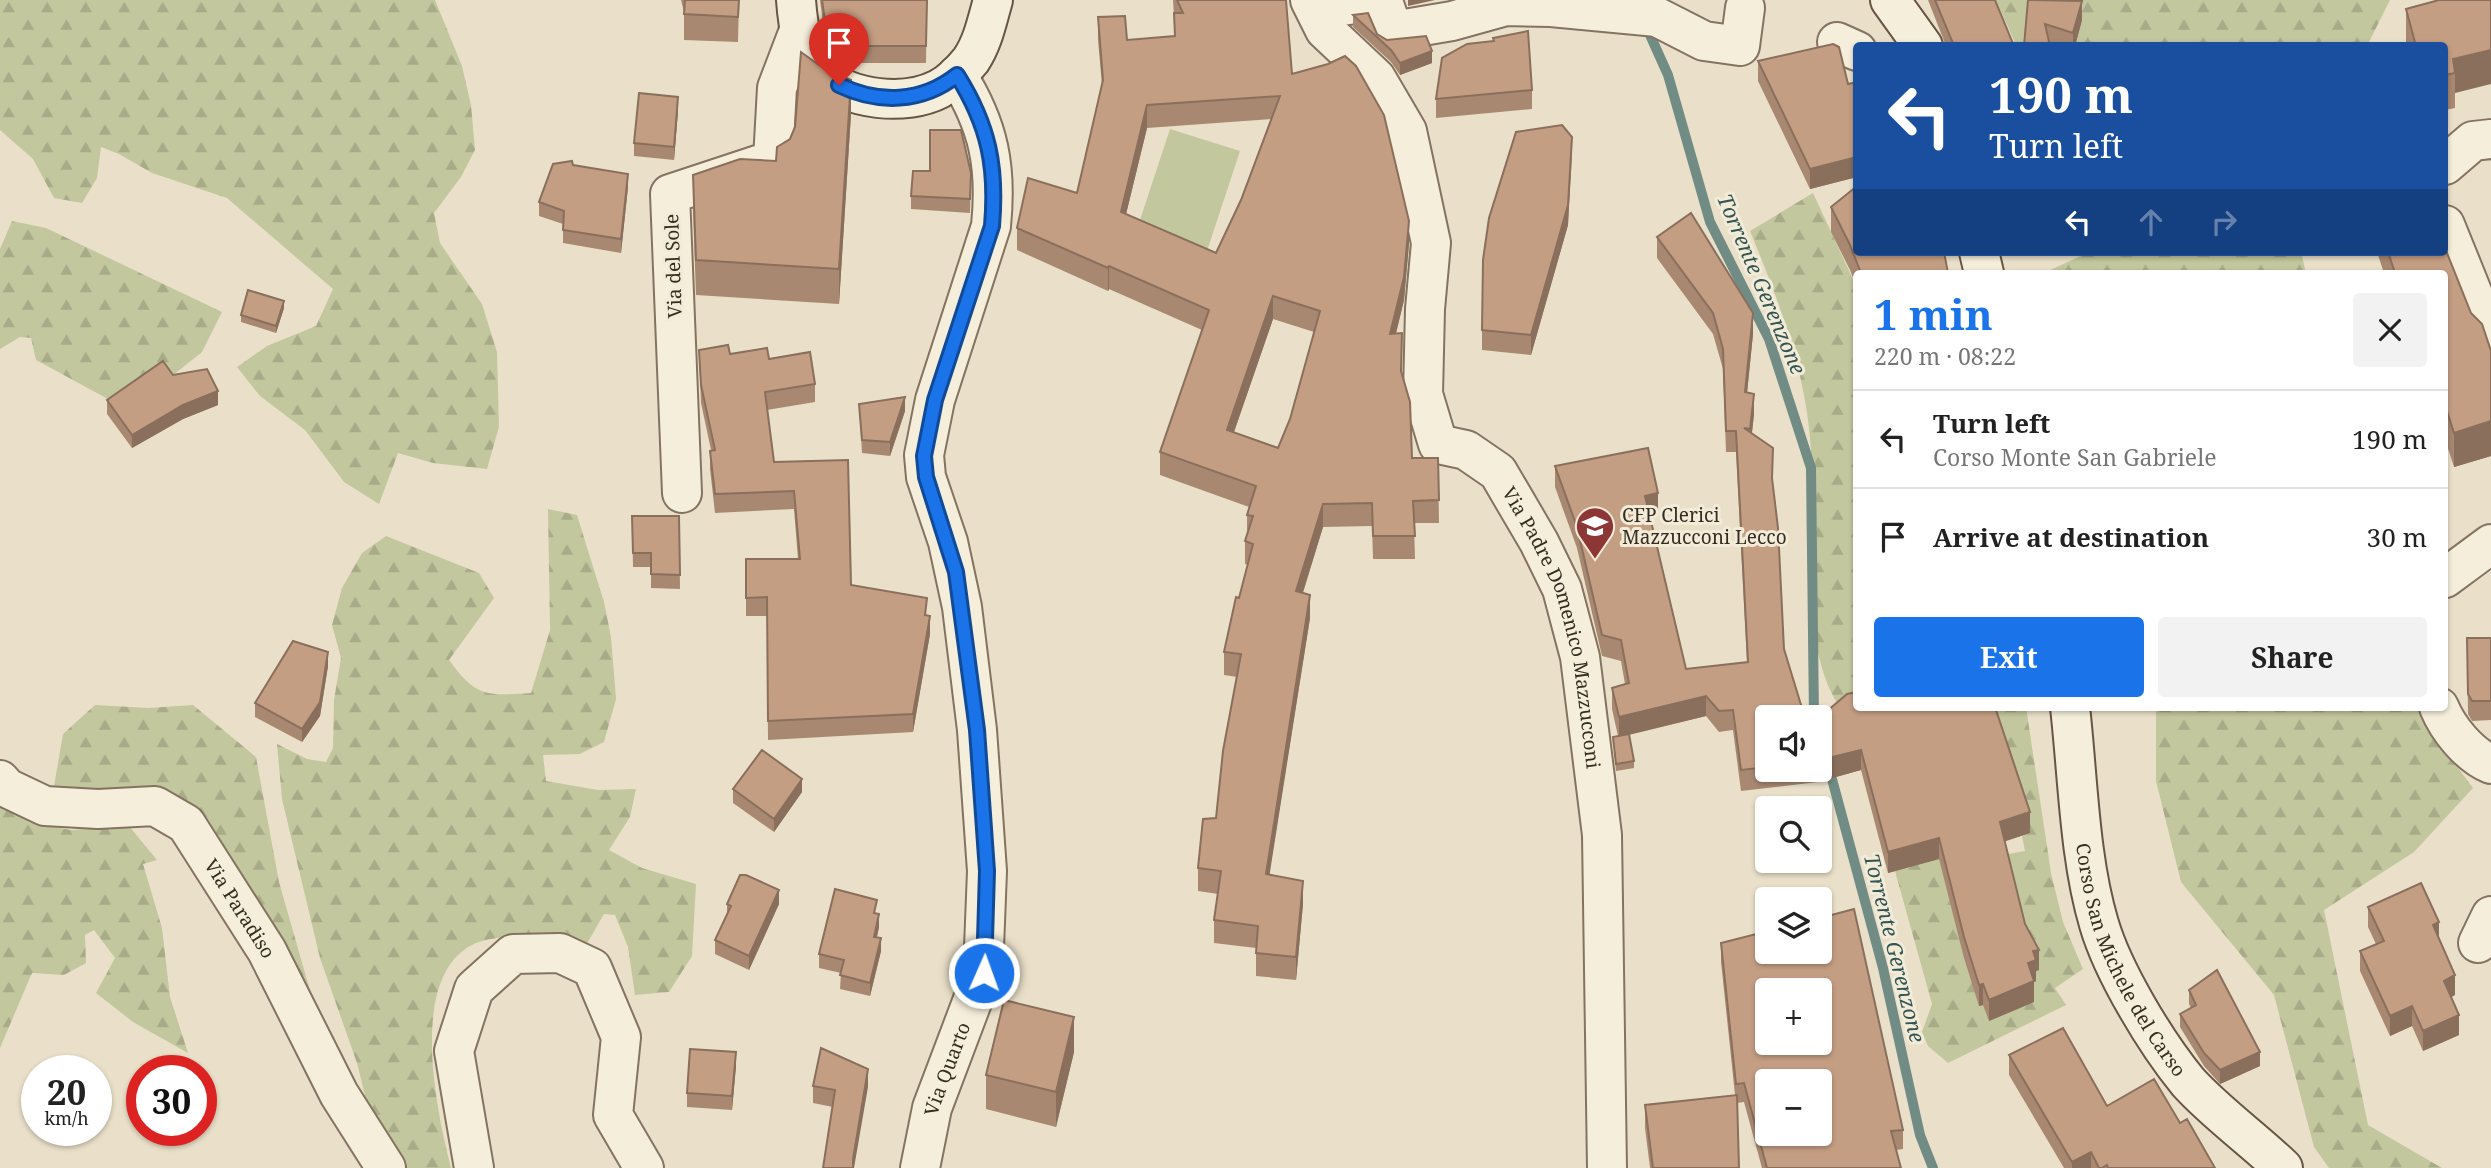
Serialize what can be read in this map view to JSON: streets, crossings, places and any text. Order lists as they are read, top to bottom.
{
  "streets": {
    "street": [
      "Via del Sole",
      "Via Padre Domenico Mazzucconi",
      "Via Paradiso",
      "Corso San Michele del Carso",
      "Via Quarto"
    ]
  },
  "water": ["Torrente Gerenzone"],
  "places": {
    "school or university": ["CFP Clerici Mazzucconi Lecco"]
  },
  "page": {
    "turn": ["190 m", "Turn left"],
    "heading": ["1 min", "220 m · 08:22"],
    "list": [
      {
        "name": "Turn left",
        "note": "Corso Monte San Gabriele",
        "value": "190 m"
      },
      {
        "name": "Arrive at destination",
        "value": "30 m"
      }
    ],
    "buttons": ["Exit", "Share"],
    "map_buttons": ["+", "−"],
    "speed": "20 km/h",
    "limit": "30"
  }
}
